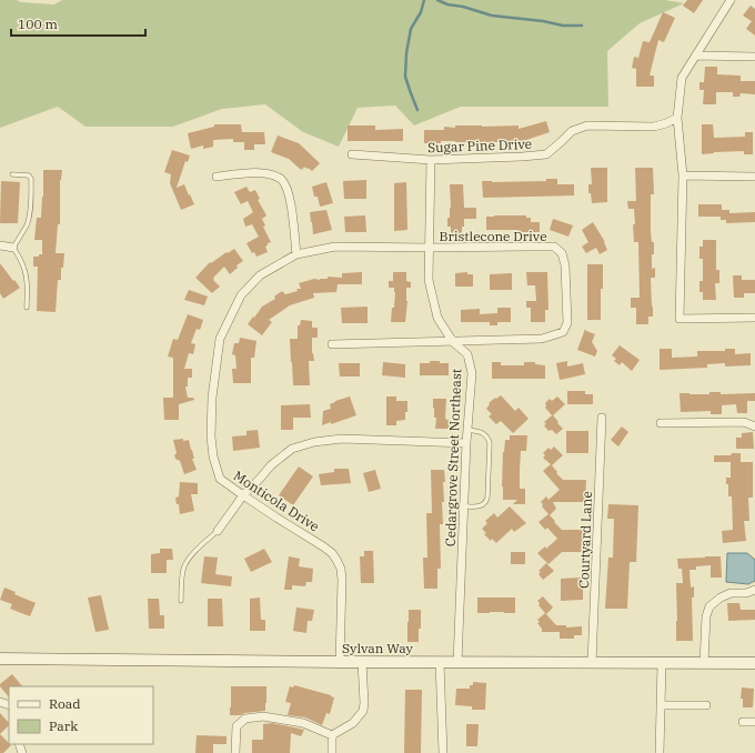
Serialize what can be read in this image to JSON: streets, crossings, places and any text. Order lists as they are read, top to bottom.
{
  "streets": {
    "main road": ["Sylvan Way"],
    "street": [
      "Sugar Pine Drive",
      "Bristlecone Drive",
      "Cedargrove Street Northeast",
      "Monticola Drive",
      "Courtyard Lane"
    ]
  },
  "crossings": [
    ["Sugar Pine Drive", "Cedargrove Street Northeast"],
    ["Bristlecone Drive", "Cedargrove Street Northeast"],
    ["Bristlecone Drive", "Monticola Drive"],
    ["Cedargrove Street Northeast", "Sylvan Way"],
    ["Monticola Drive", "Sylvan Way"],
    ["Courtyard Lane", "Sylvan Way"]
  ],
  "legend": ["Road", "Park"],
  "scale_bar": "100 m"
}
